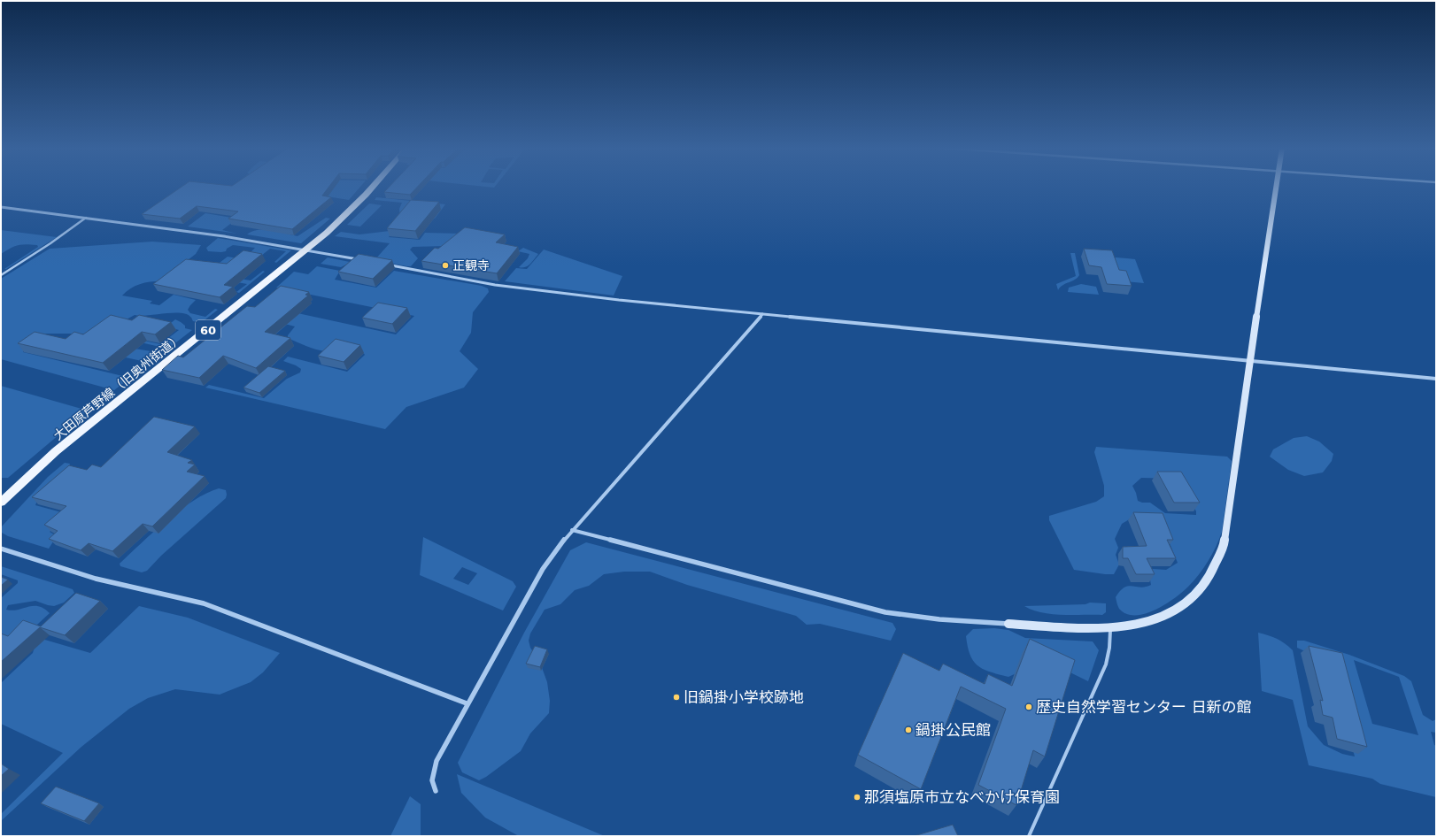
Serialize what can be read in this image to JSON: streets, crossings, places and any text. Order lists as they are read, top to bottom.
{
  "streets": {
    "main road": ["60", "大田原芦野線（旧奥州街道）"]
  },
  "places": [
    "正観寺",
    "旧鍋掛小学校跡地",
    "歴史自然学習センター 日新の館",
    "鍋掛公民館",
    "那須塩原市立なべかけ保育園"
  ]
}
